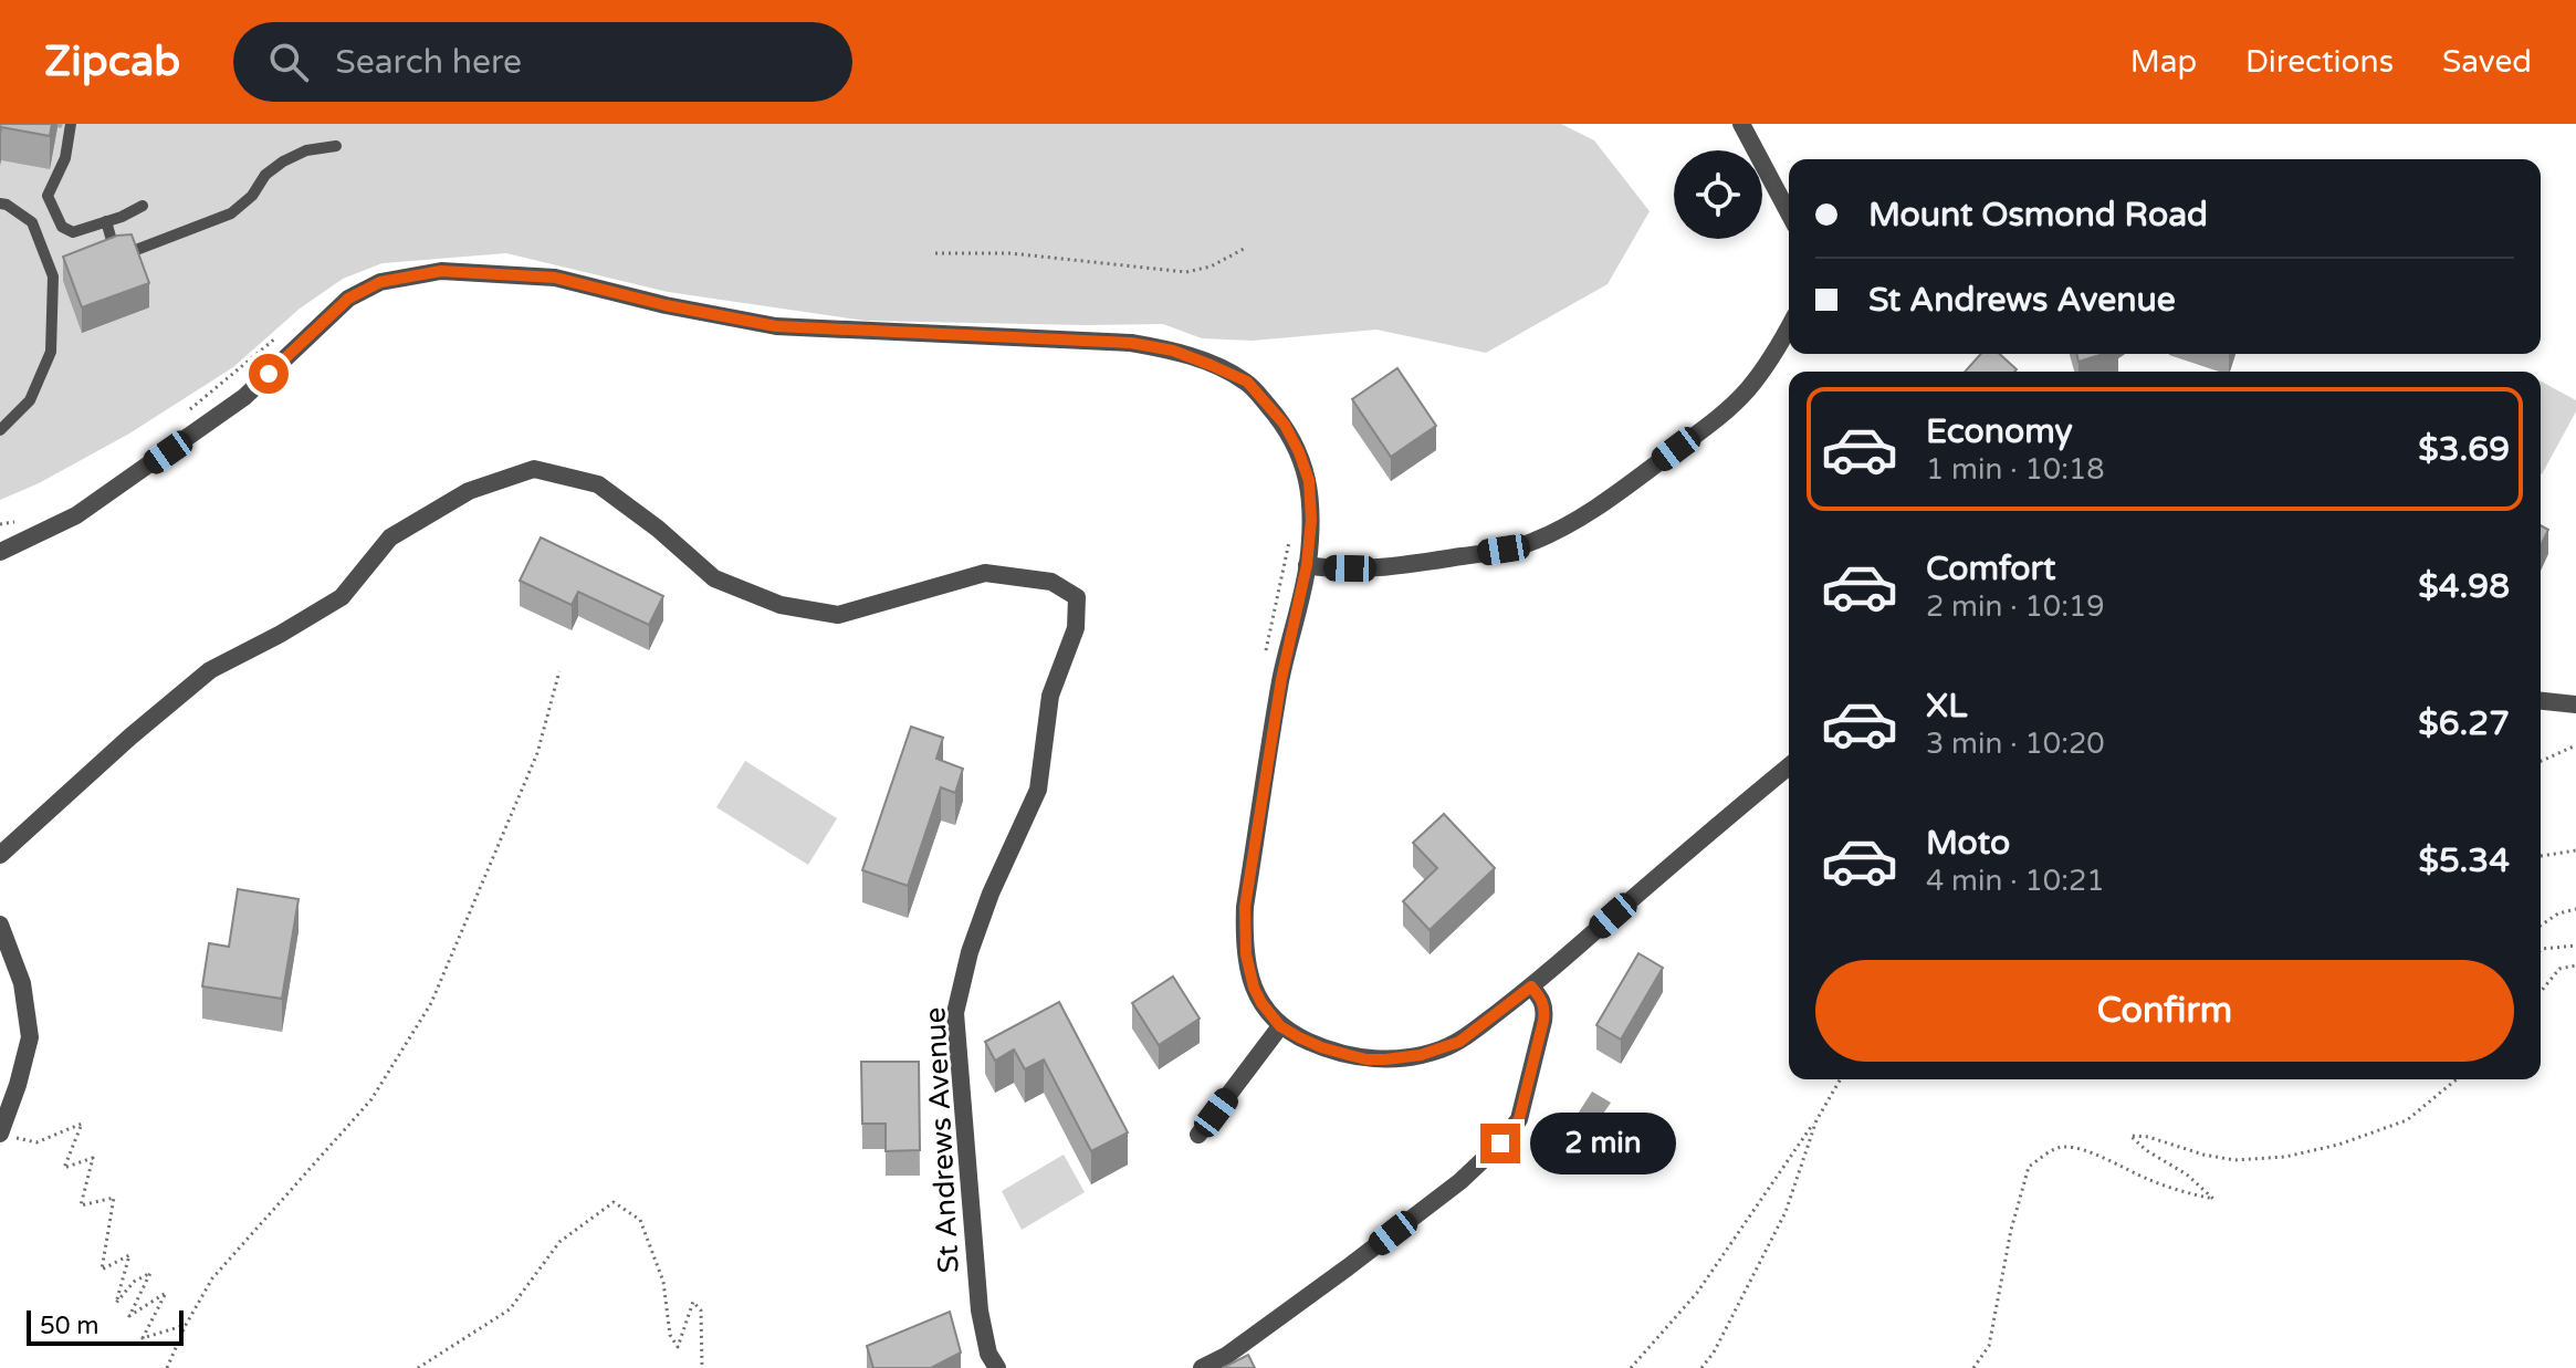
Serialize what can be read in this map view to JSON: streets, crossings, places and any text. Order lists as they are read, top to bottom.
{
  "streets": {
    "street": ["St Andrews Avenue"]
  },
  "scale_bar": "50 m",
  "page": {
    "header": "Zipcab",
    "search": "Search here",
    "nav": ["Map", "Directions", "Saved"],
    "banner": ["Mount Osmond Road", "St Andrews Avenue"],
    "list": [
      {
        "name": "Economy",
        "note": "1 min · 10:18",
        "value": "$3.69"
      },
      {
        "name": "Comfort",
        "note": "2 min · 10:19",
        "value": "$4.98"
      },
      {
        "name": "XL",
        "note": "3 min · 10:20",
        "value": "$6.27"
      },
      {
        "name": "Moto",
        "note": "4 min · 10:21",
        "value": "$5.34"
      }
    ],
    "buttons": "Confirm",
    "bubble": "2 min",
    "scale": "50 m"
  }
}
